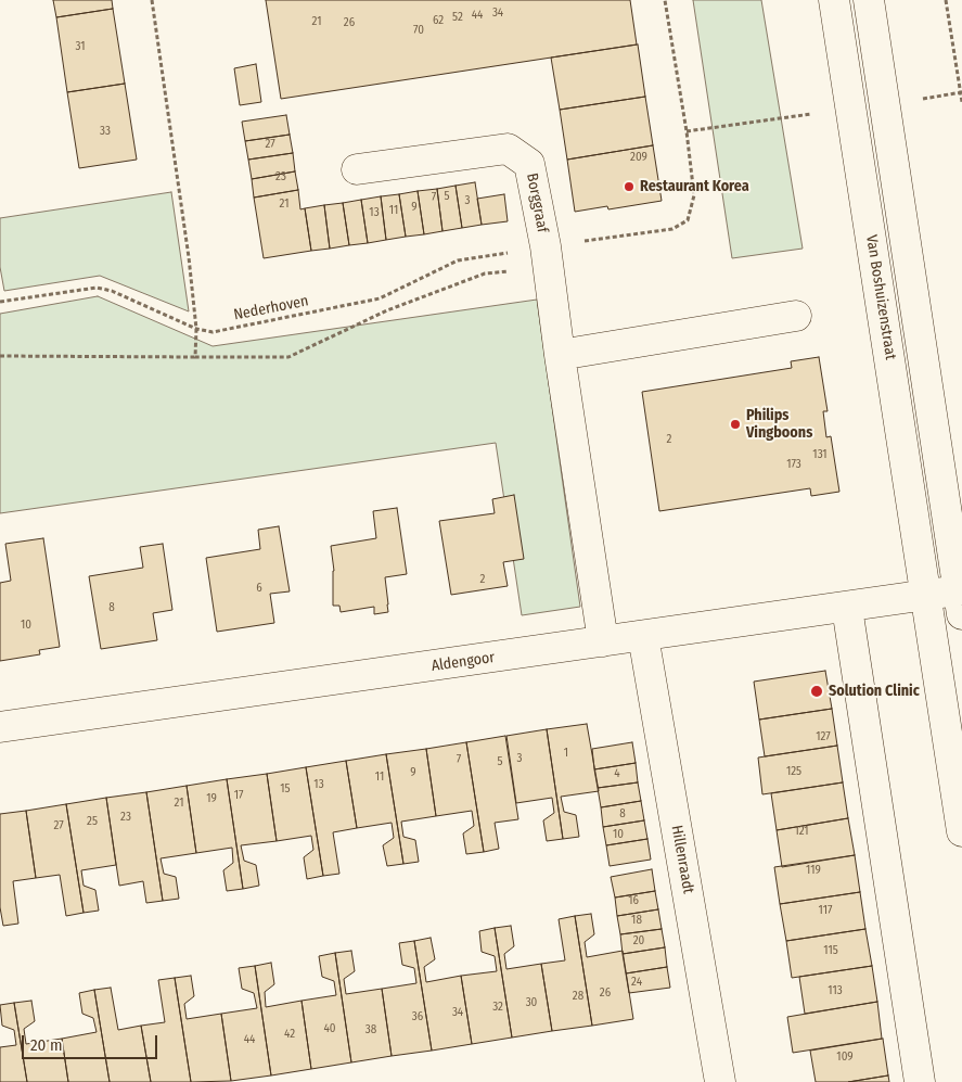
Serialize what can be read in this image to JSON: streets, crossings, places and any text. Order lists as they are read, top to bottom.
{
  "streets": {
    "street": [
      "Borggraaf",
      "Van Boshuizenstraat",
      "Aldengoor",
      "Hillenraadt"
    ],
    "path": ["Nederhoven"]
  },
  "crossings": [
    ["Borggraaf", "Nederhoven"],
    ["Borggraaf", "Aldengoor"],
    ["Van Boshuizenstraat", "Aldengoor"],
    ["Aldengoor", "Hillenraadt"]
  ],
  "places": ["Restaurant Korea", "Philips Vingboons", "Solution Clinic"],
  "house_numbers": [
    "34",
    "44",
    "52",
    "62",
    "21",
    "26",
    "70",
    "31",
    "33",
    "27",
    "209",
    "23",
    "5",
    "7",
    "3",
    "21",
    "9",
    "11",
    "13",
    "2",
    "131",
    "173",
    "2",
    "6",
    "8",
    "10",
    "127",
    "1",
    "3",
    "7",
    "5",
    "125",
    "9",
    "4",
    "11",
    "13",
    "15",
    "17",
    "19",
    "21",
    "8",
    "23",
    "25",
    "27",
    "121",
    "10",
    "119",
    "16",
    "117",
    "18",
    "20",
    "115",
    "24",
    "113",
    "26",
    "28",
    "30",
    "32",
    "34",
    "36",
    "40",
    "38",
    "42",
    "44",
    "109"
  ],
  "scale_bar": "20 m"
}
